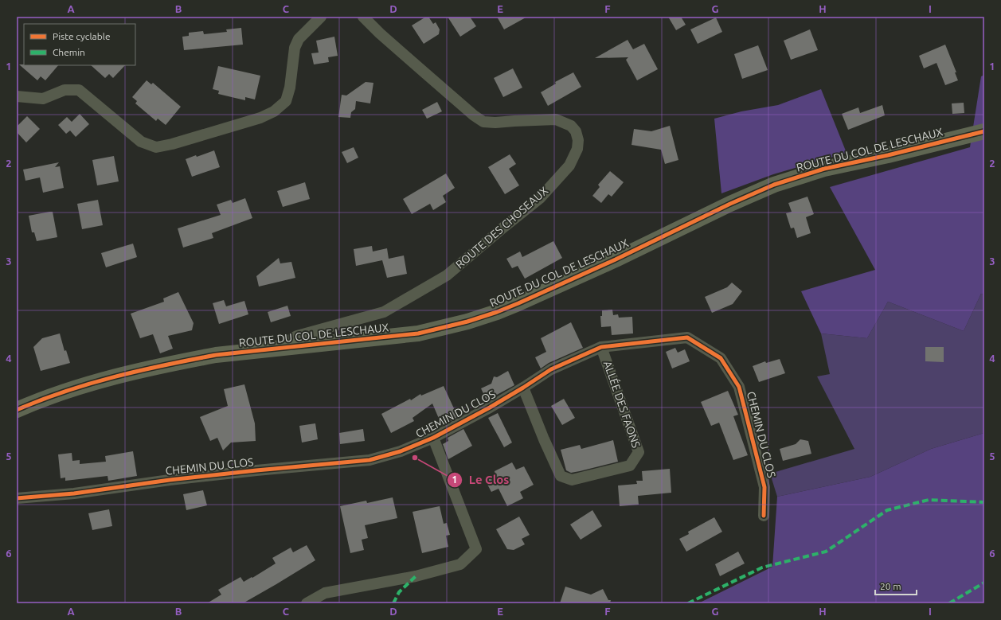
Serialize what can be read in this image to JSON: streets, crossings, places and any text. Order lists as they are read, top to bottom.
{
  "streets": {
    "main road": ["ROUTE DU COL DE LESCHAUX"],
    "street": ["ROUTE DES CHOSEAUX", "ALLÉE DES FAONS", "CHEMIN DU CLOS"]
  },
  "crossings": [
    ["ROUTE DU COL DE LESCHAUX", "ROUTE DES CHOSEAUX"],
    ["ALLÉE DES FAONS", "CHEMIN DU CLOS"]
  ],
  "places": ["Le Clos"],
  "legend": ["Piste cyclable", "Chemin"],
  "scale_bar": "20 m",
  "grid": {
    "columns": [
      "A",
      "B",
      "C",
      "D",
      "E",
      "F",
      "G",
      "H",
      "I"
    ],
    "rows": [
      "1",
      "2",
      "3",
      "4",
      "5",
      "6"
    ]
  }
}
